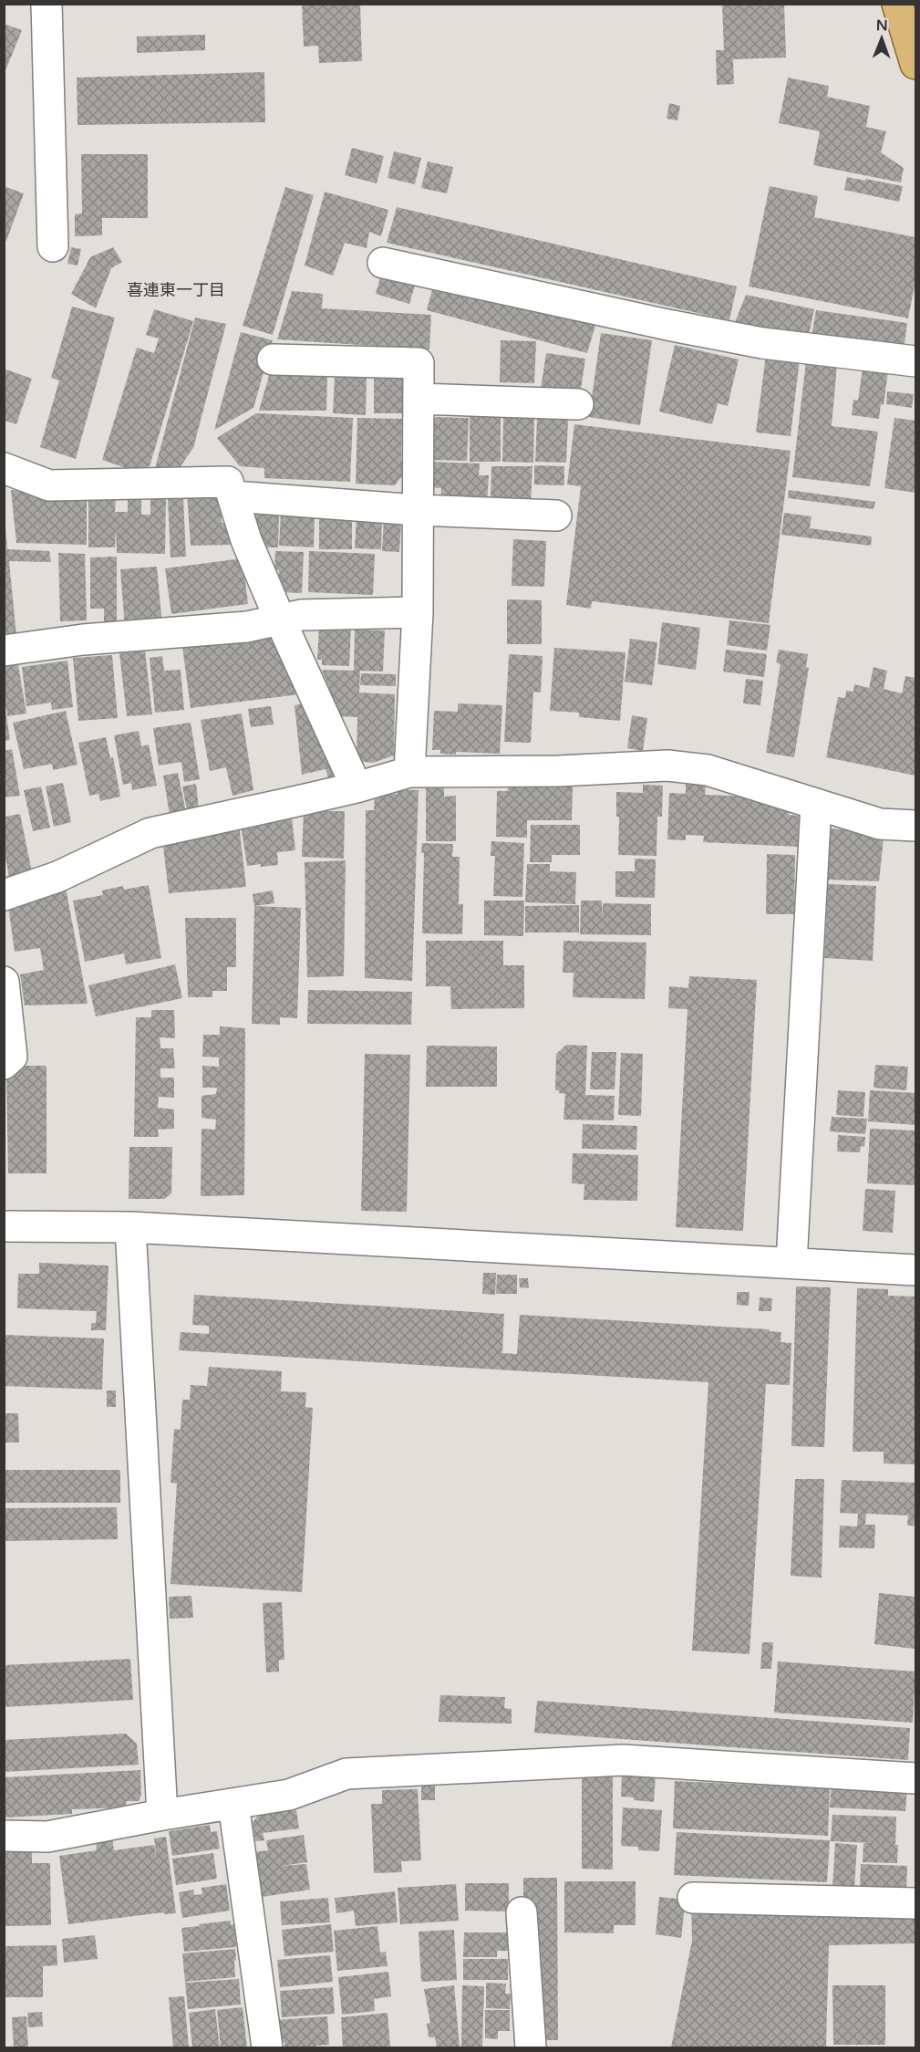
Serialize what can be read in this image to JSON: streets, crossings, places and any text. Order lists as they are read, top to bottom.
{
  "districts": ["喜連東一丁目"],
  "north": "top"
}
